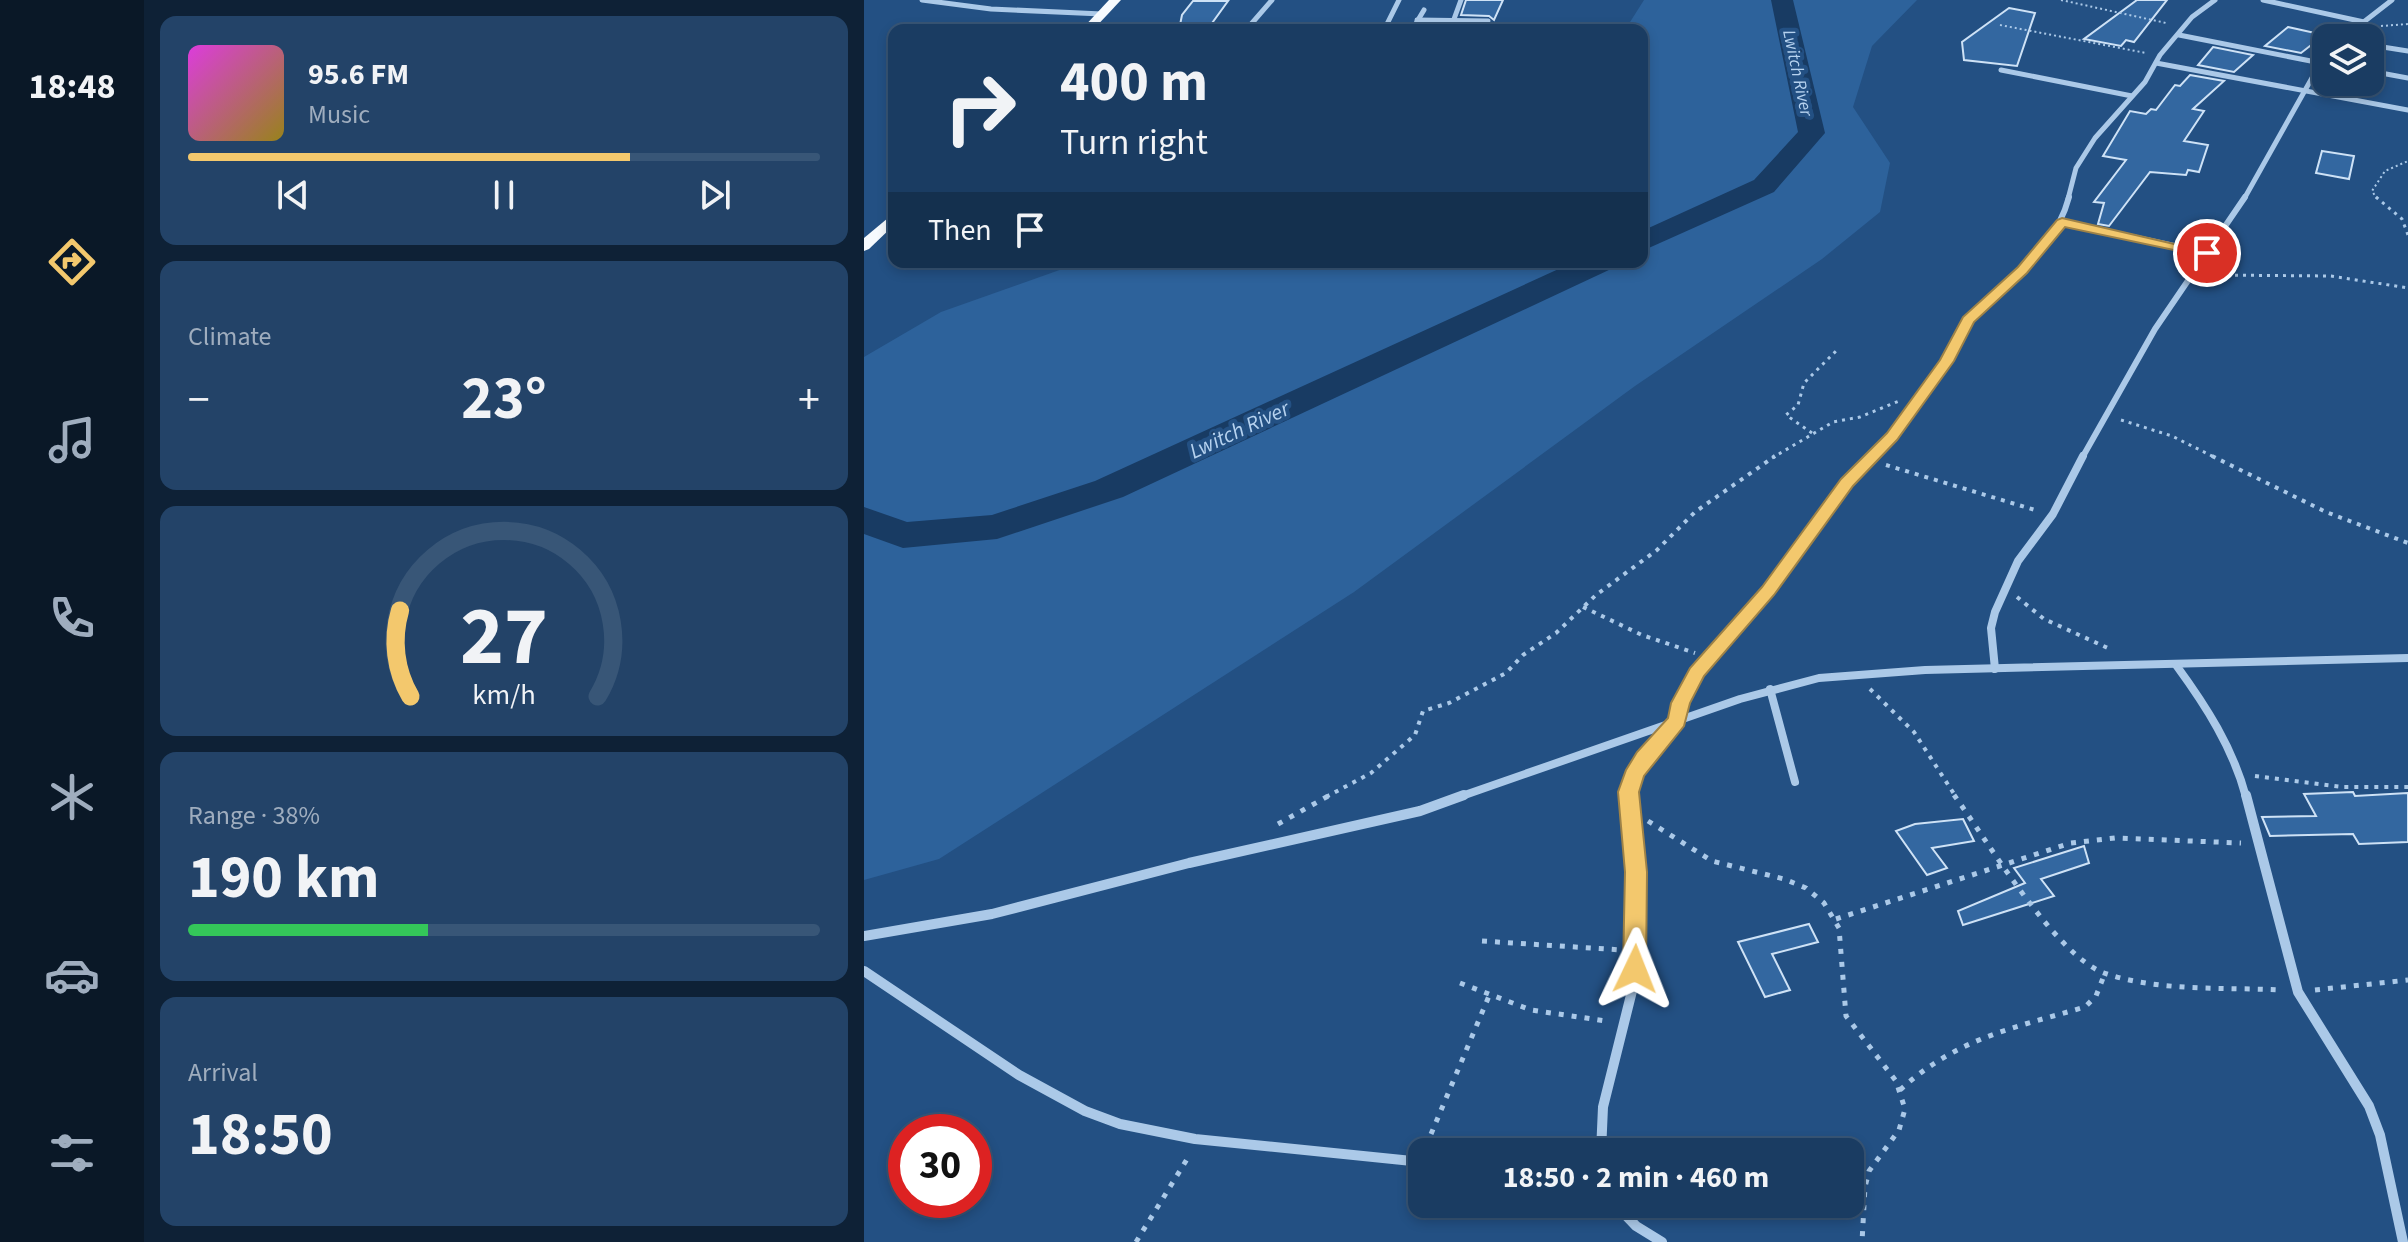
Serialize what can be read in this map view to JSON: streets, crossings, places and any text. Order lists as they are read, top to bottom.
{
  "water": ["Lwitch River"],
  "page": {
    "tabs": "18:48",
    "turn": ["400 m", "Turn right"],
    "song": ["95.6 FM", "Music"],
    "then": "Then",
    "tile": [
      "Climate",
      ["Range · 38%", "190 km"],
      ["Arrival", "18:50"]
    ],
    "heat": ["−", "23°", "+"],
    "limit": "30",
    "trip": "18:50 · 2 min · 460 m",
    "gauge": ["27", "km/h"]
  }
}
